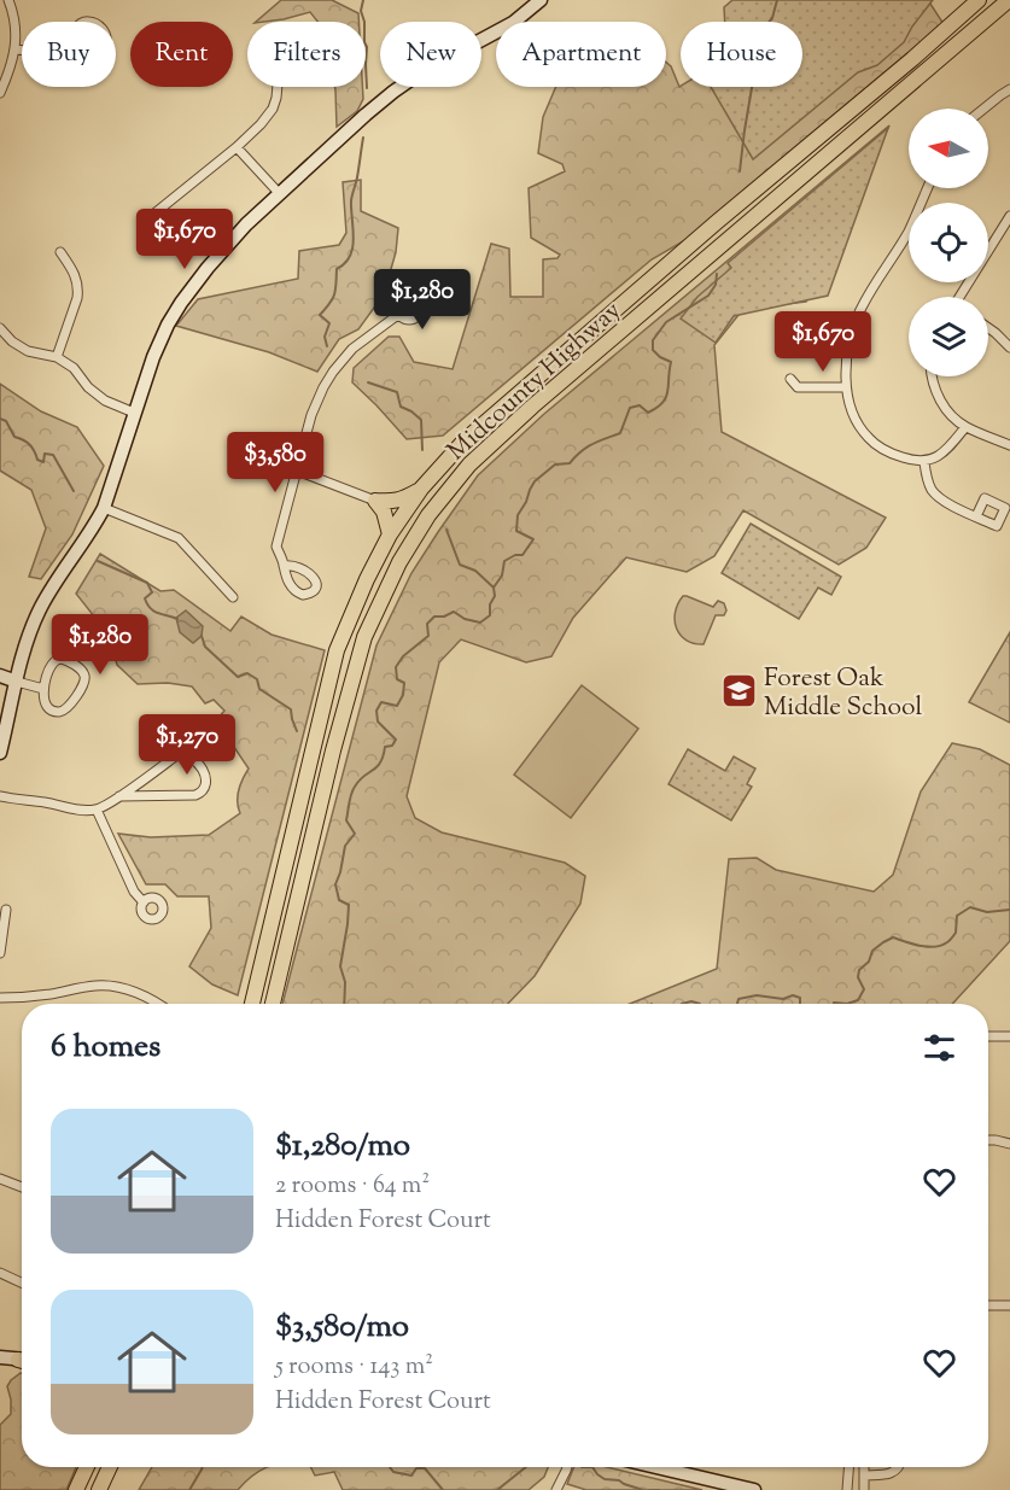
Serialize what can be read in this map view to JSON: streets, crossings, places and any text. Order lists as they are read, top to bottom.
{
  "streets": {
    "main road": ["Midcounty Highway"]
  },
  "places": {
    "school or university": ["Forest Oak Middle School"]
  },
  "north": "left",
  "page": {
    "chip": [
      "Buy",
      "Rent",
      "Filters",
      "New",
      "Apartment",
      "House"
    ],
    "price": [
      "$1,670",
      "$1,280",
      "$1,670",
      "$3,580",
      "$1,280",
      "$1,270"
    ],
    "heading": "6 homes",
    "list": [
      {
        "name": "$1,280/mo",
        "note": "2 rooms · 64 m² · Hidden Forest Court"
      },
      {
        "name": "$3,580/mo",
        "note": "5 rooms · 143 m² · Hidden Forest Court"
      }
    ]
  }
}
